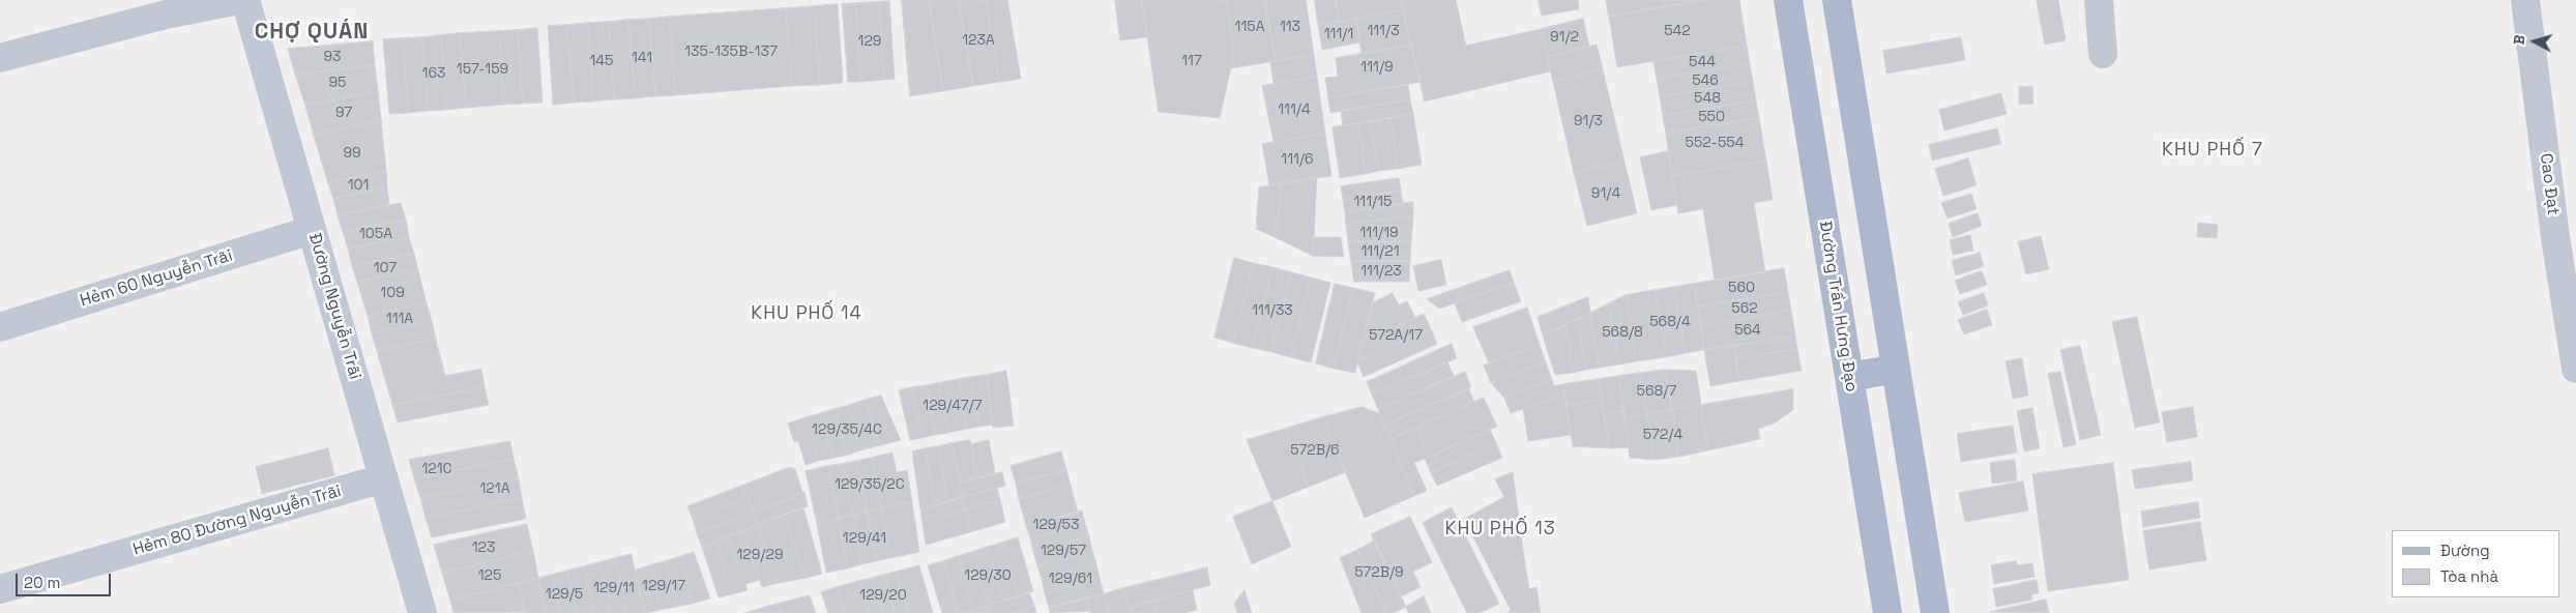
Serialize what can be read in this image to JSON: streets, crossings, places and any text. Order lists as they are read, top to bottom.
{
  "streets": {
    "main road": ["Đường Nguyễn Trãi", "Đường Trần Hưng Đạo"],
    "street": ["Cao Đạt", "Hẻm 60 Nguyễn Trãi", "Hẻm 80 Đường Nguyễn Trãi"]
  },
  "crossings": [
    ["Hẻm 60 Nguyễn Trãi", "Đường Nguyễn Trãi"],
    ["Đường Nguyễn Trãi", "Hẻm 80 Đường Nguyễn Trãi"]
  ],
  "districts": [
    "CHỢ QUÁN",
    "KHU PHỐ 7",
    "KHU PHỐ 14",
    "KHU PHỐ 13"
  ],
  "house_numbers": [
    "115A",
    "113",
    "111/3",
    "542",
    "111/1",
    "91/2",
    "123A",
    "129",
    "135-135B-137",
    "93",
    "141",
    "145",
    "117",
    "544",
    "111/9",
    "157-159",
    "163",
    "546",
    "95",
    "548",
    "111/4",
    "97",
    "550",
    "91/3",
    "552-554",
    "99",
    "111/6",
    "101",
    "91/4",
    "111/15",
    "111/19",
    "105A",
    "111/21",
    "107",
    "111/23",
    "560",
    "109",
    "562",
    "111/33",
    "111A",
    "568/4",
    "564",
    "568/8",
    "572A/17",
    "568/7",
    "129/47/7",
    "129/35/4C",
    "572/4",
    "572B/6",
    "121C",
    "129/35/2C",
    "121A",
    "129/53",
    "129/41",
    "123",
    "129/57",
    "129/29",
    "572B/9",
    "125",
    "129/30",
    "129/61",
    "129/17",
    "129/11",
    "129/5",
    "129/20"
  ],
  "legend": ["Đường", "Tòa nhà"],
  "scale_bar": "20 m",
  "north": "left"
}
